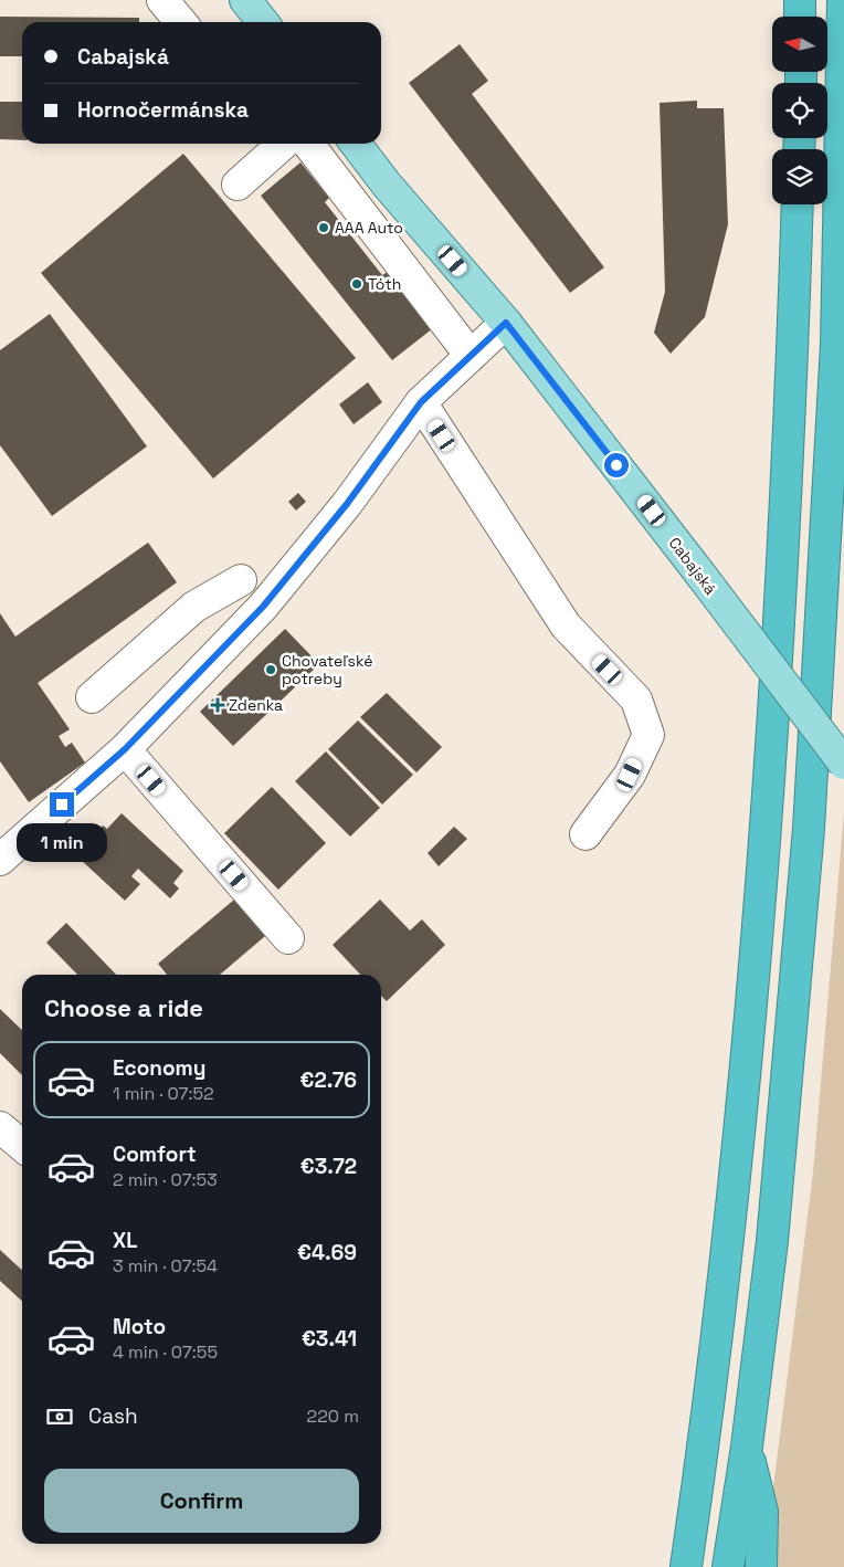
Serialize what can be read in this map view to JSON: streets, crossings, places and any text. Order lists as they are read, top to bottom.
{
  "streets": {
    "main road": ["Cabajská"]
  },
  "places": {
    "other": ["AAA Auto", "Tóth", "Chovateľské potreby"],
    "health": ["Zdenka"]
  },
  "north": "left",
  "page": {
    "banner": ["Cabajská", "Hornočermánska"],
    "bubble": "1 min",
    "heading": "Choose a ride",
    "list": [
      {
        "name": "Economy",
        "note": "1 min · 07:52",
        "value": "€2.76"
      },
      {
        "name": "Comfort",
        "note": "2 min · 07:53",
        "value": "€3.72"
      },
      {
        "name": "XL",
        "note": "3 min · 07:54",
        "value": "€4.69"
      },
      {
        "name": "Moto",
        "note": "4 min · 07:55",
        "value": "€3.41"
      }
    ],
    "pay": ["Cash", "220 m"],
    "buttons": "Confirm"
  }
}
